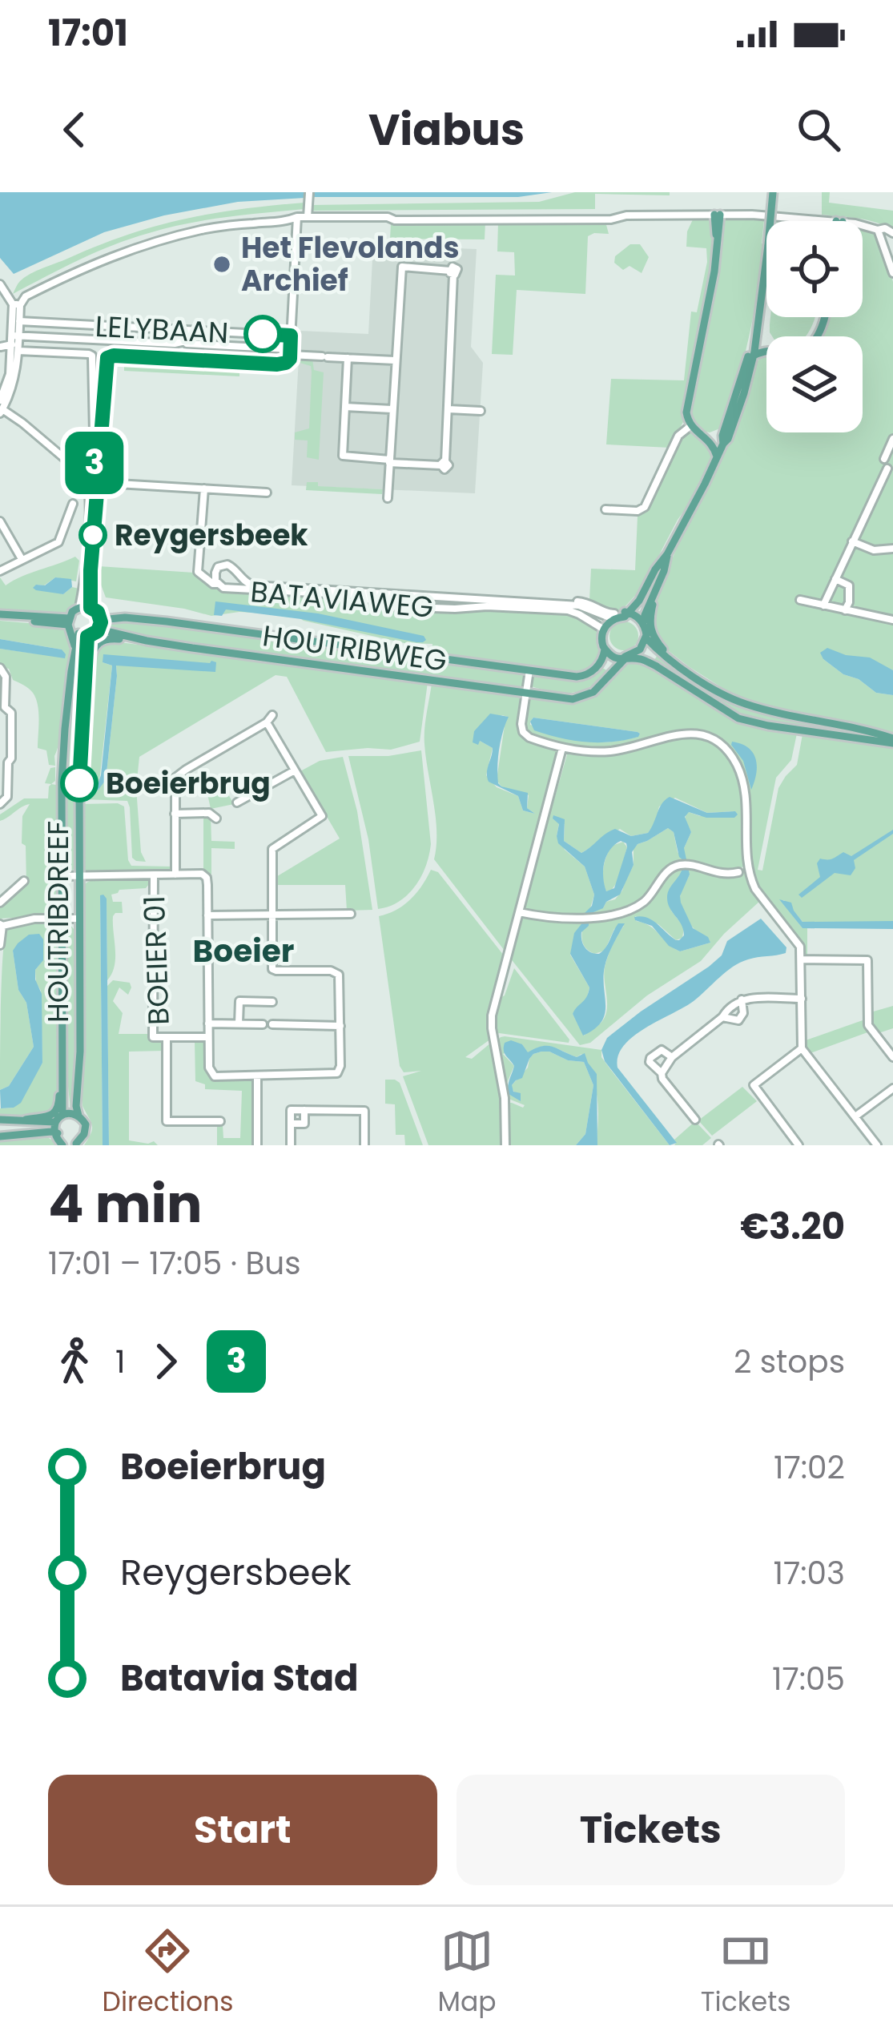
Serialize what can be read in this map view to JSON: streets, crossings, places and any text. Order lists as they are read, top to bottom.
{
  "streets": {
    "main road": ["HOUTRIBWEG", "HOUTRIBDREEF"],
    "street": ["LELYBAAN", "BATAVIAWEG", "BOEIER 01"]
  },
  "crossings": [
    ["BATAVIAWEG", "HOUTRIBWEG"]
  ],
  "districts": ["Boeier"],
  "places": ["Het Flevolands Archief", "Reygersbeek", "Boeierbrug"],
  "lines": ["bus line 3"],
  "page": {
    "status": "17:01",
    "header": "Viabus",
    "on_map": "3",
    "heading": ["4 min", "17:01 – 17:05 · Bus", "€3.20"],
    "legs": ["1", "3", "2 stops"],
    "list": [
      {
        "name": "Boeierbrug",
        "value": "17:02"
      },
      {
        "name": "Reygersbeek",
        "value": "17:03"
      },
      {
        "name": "Batavia Stad",
        "value": "17:05"
      }
    ],
    "buttons": ["Start", "Tickets"],
    "tabs": ["Directions", "Map", "Tickets"]
  }
}
